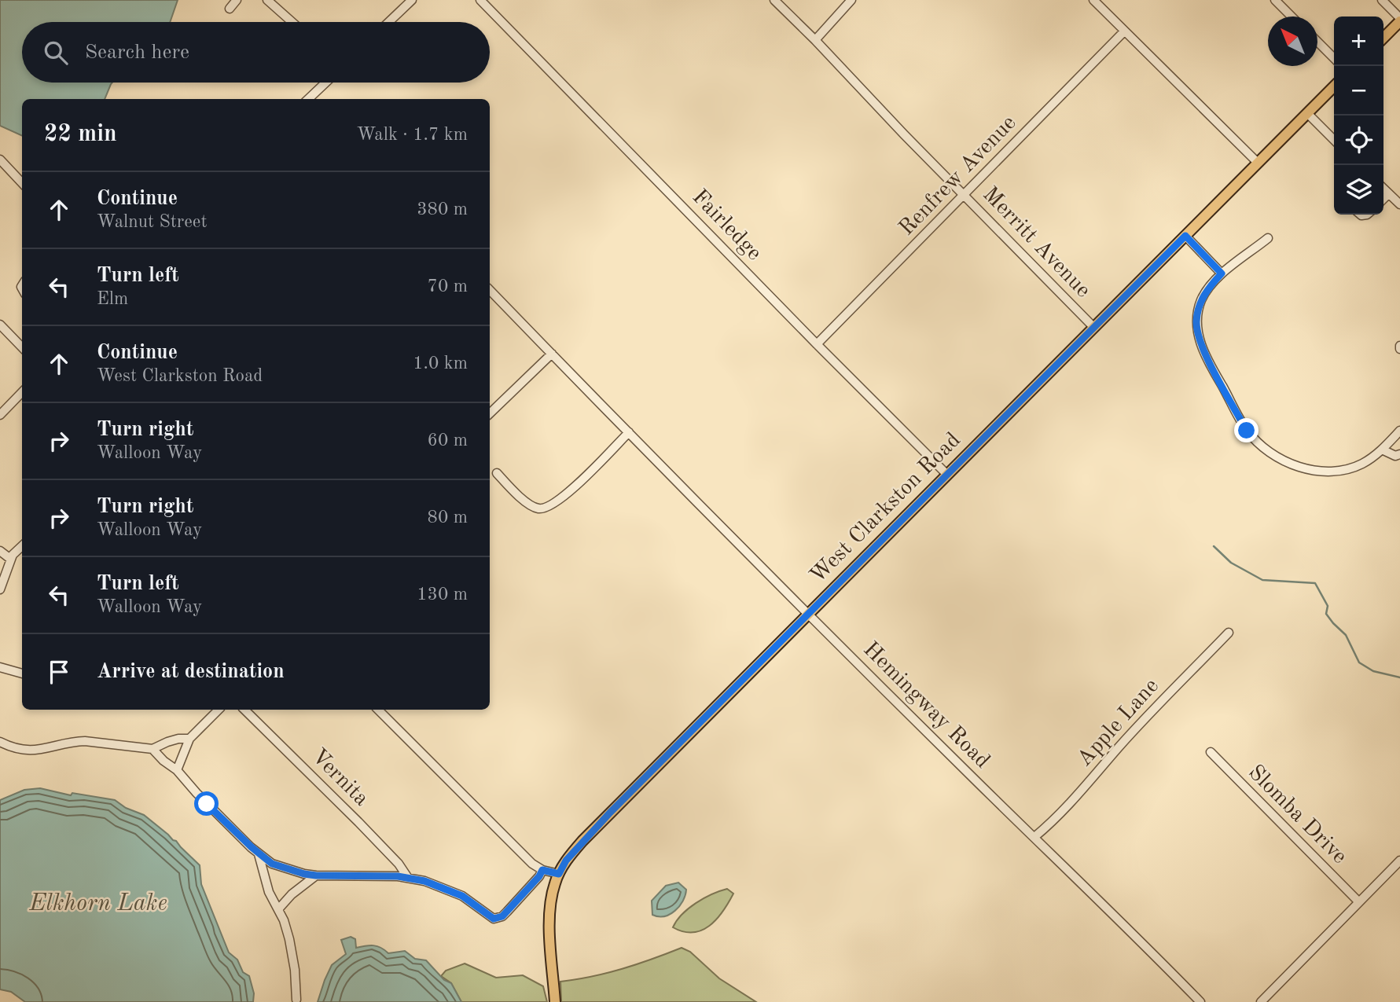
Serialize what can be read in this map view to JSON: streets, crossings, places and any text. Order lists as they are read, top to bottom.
{
  "streets": {
    "main road": ["West Clarkston Road"],
    "street": [
      "Renfrew Avenue",
      "Fairledge",
      "Merritt Avenue",
      "Hemingway Road",
      "Apple Lane",
      "Vernita",
      "Slomba Drive"
    ]
  },
  "crossings": [
    ["Renfrew Avenue", "Fairledge"],
    ["Renfrew Avenue", "Merritt Avenue"],
    ["Fairledge", "West Clarkston Road"],
    ["Merritt Avenue", "West Clarkston Road"],
    ["West Clarkston Road", "Hemingway Road"],
    ["Hemingway Road", "Apple Lane"]
  ],
  "water": ["Elkhorn Lake"],
  "north": "top left",
  "page": {
    "map_buttons": ["+", "−"],
    "search": "Search here",
    "heading": ["22 min", "Walk · 1.7 km"],
    "list": [
      ["Continue", "Walnut Street", "380 m"],
      ["Turn left", "Elm", "70 m"],
      ["Continue", "West Clarkston Road", "1.0 km"],
      ["Turn right", "Walloon Way", "60 m"],
      ["Turn right", "Walloon Way", "80 m"],
      ["Turn left", "Walloon Way", "130 m"],
      "Arrive at destination"
    ]
  }
}
